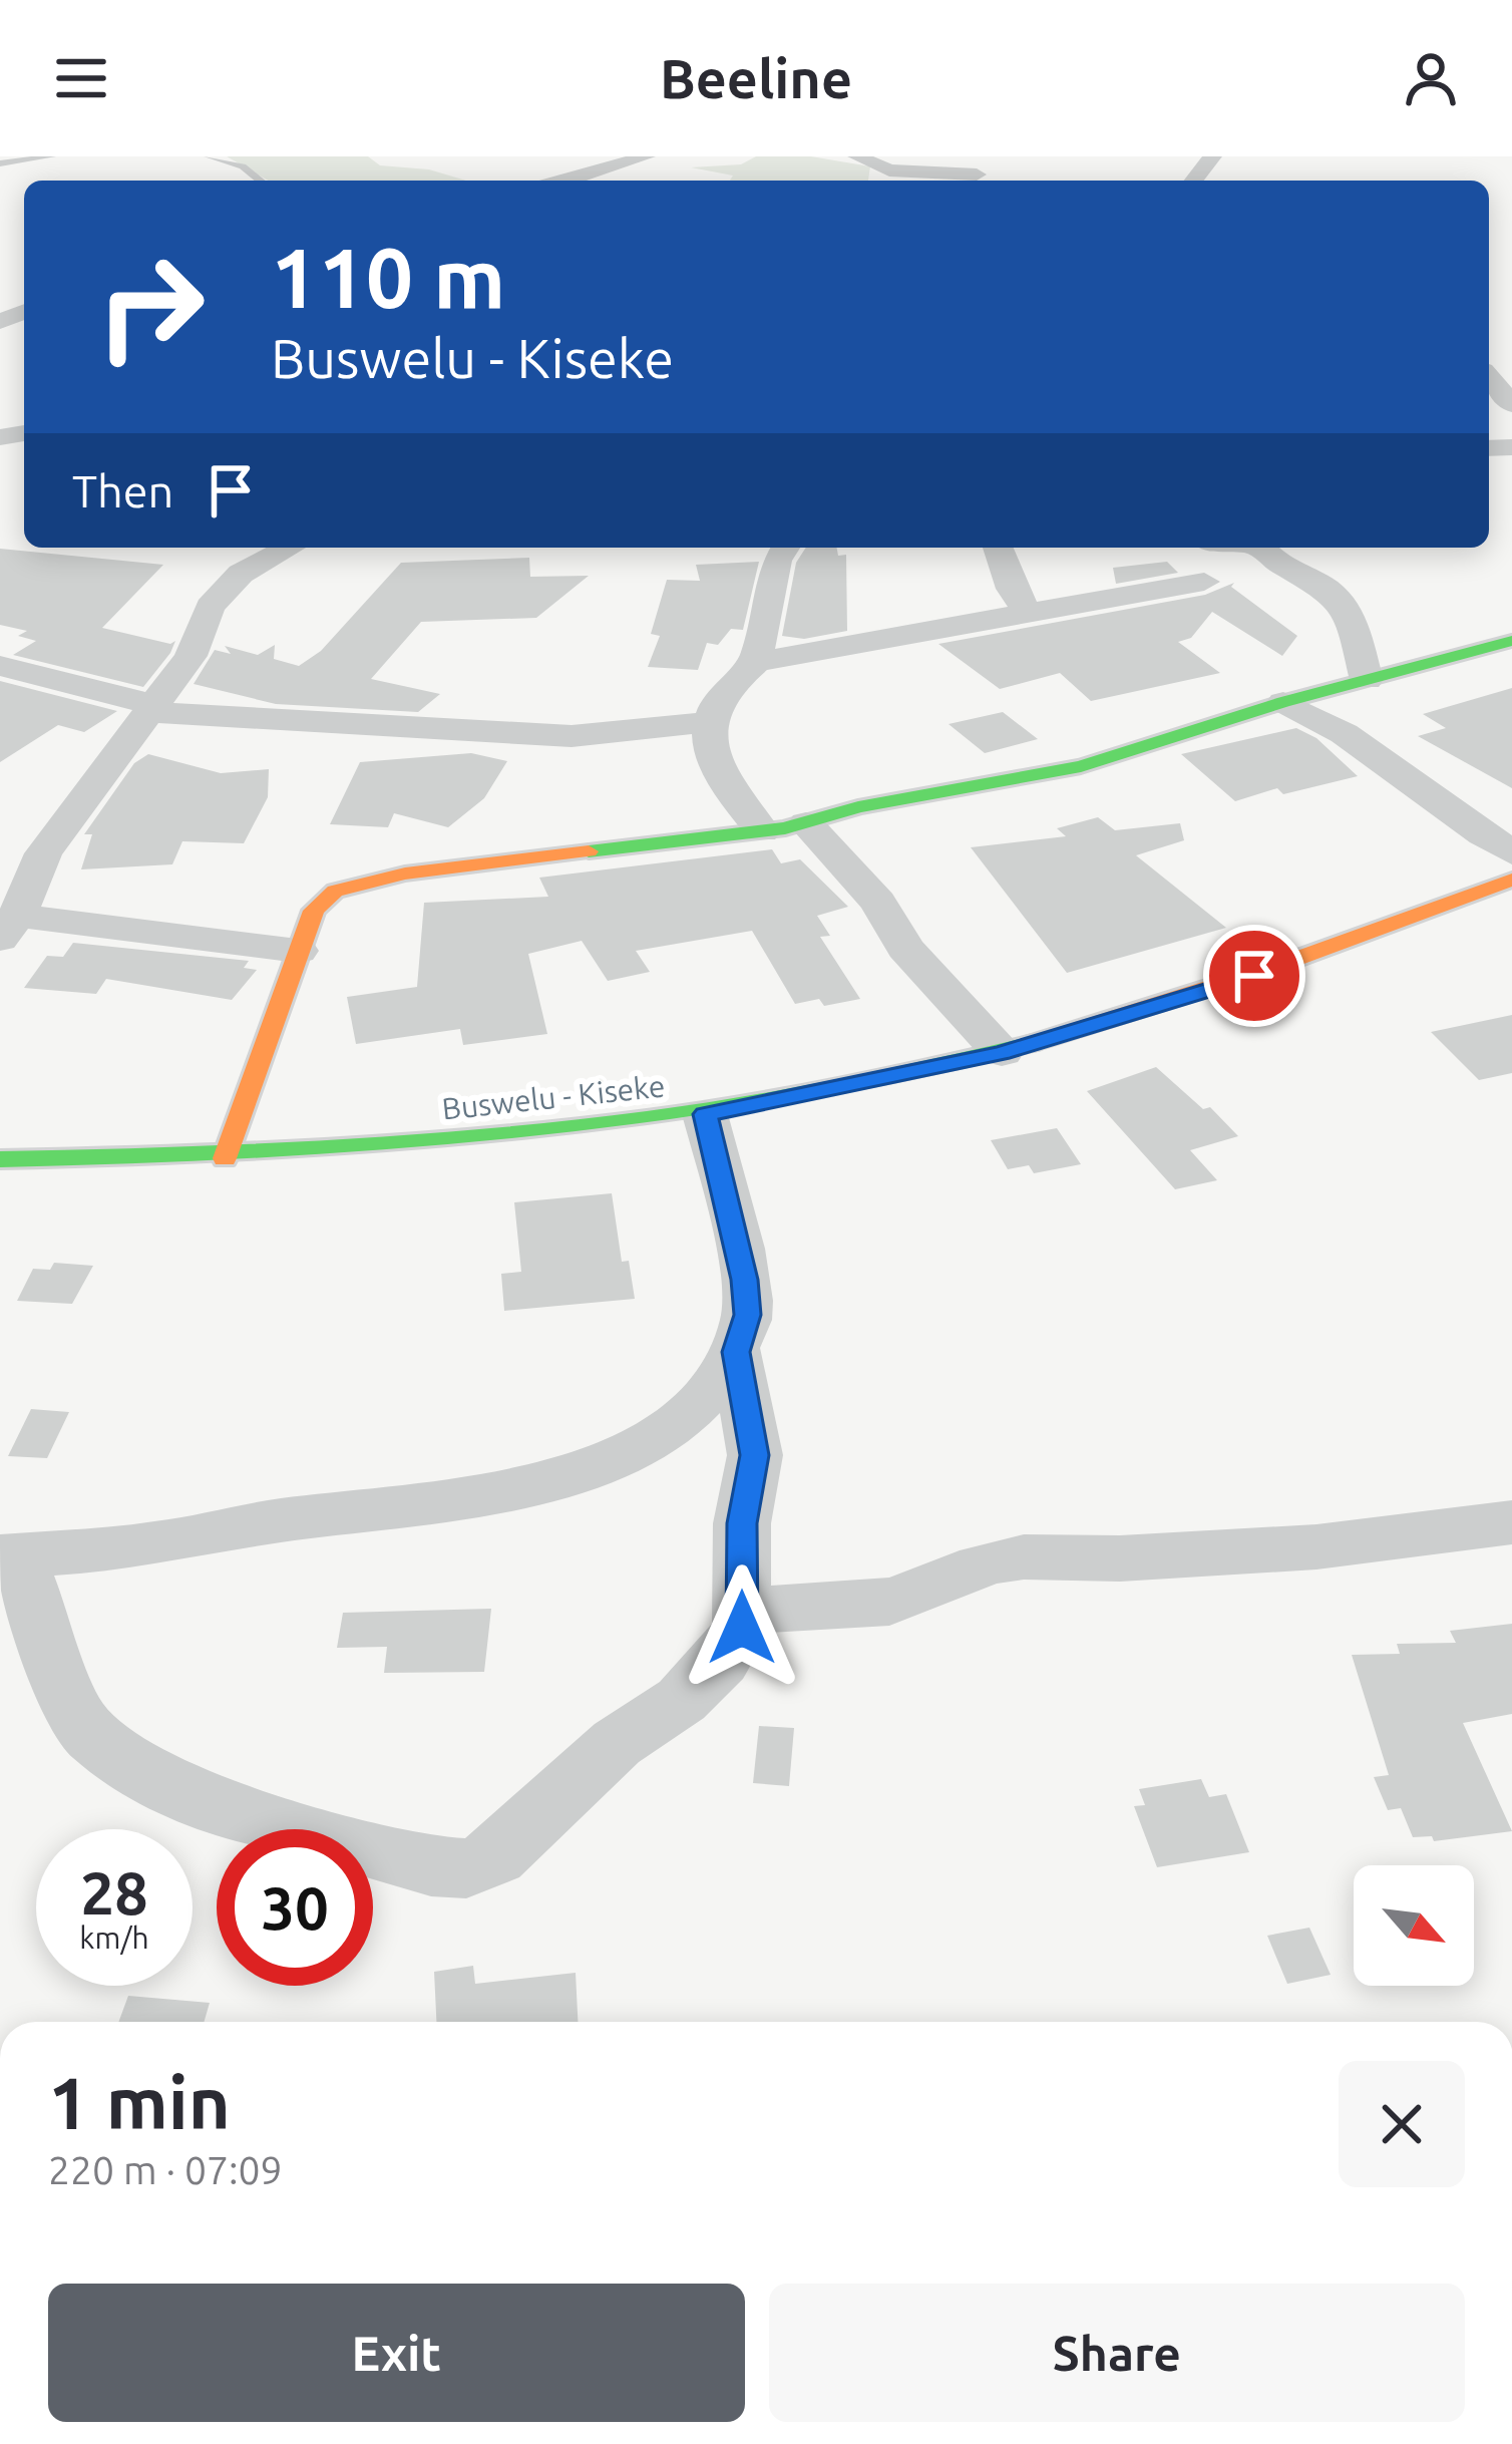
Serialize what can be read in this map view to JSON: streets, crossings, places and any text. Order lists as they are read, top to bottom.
{
  "streets": {
    "street": ["Buswelu - Kiseke"]
  },
  "north": "bottom right",
  "page": {
    "header": "Beeline",
    "turn": ["110 m", "Buswelu - Kiseke"],
    "then": "Then",
    "speed": "28 km/h",
    "limit": "30",
    "heading": ["1 min", "220 m · 07:09"],
    "buttons": ["Exit", "Share"]
  }
}
